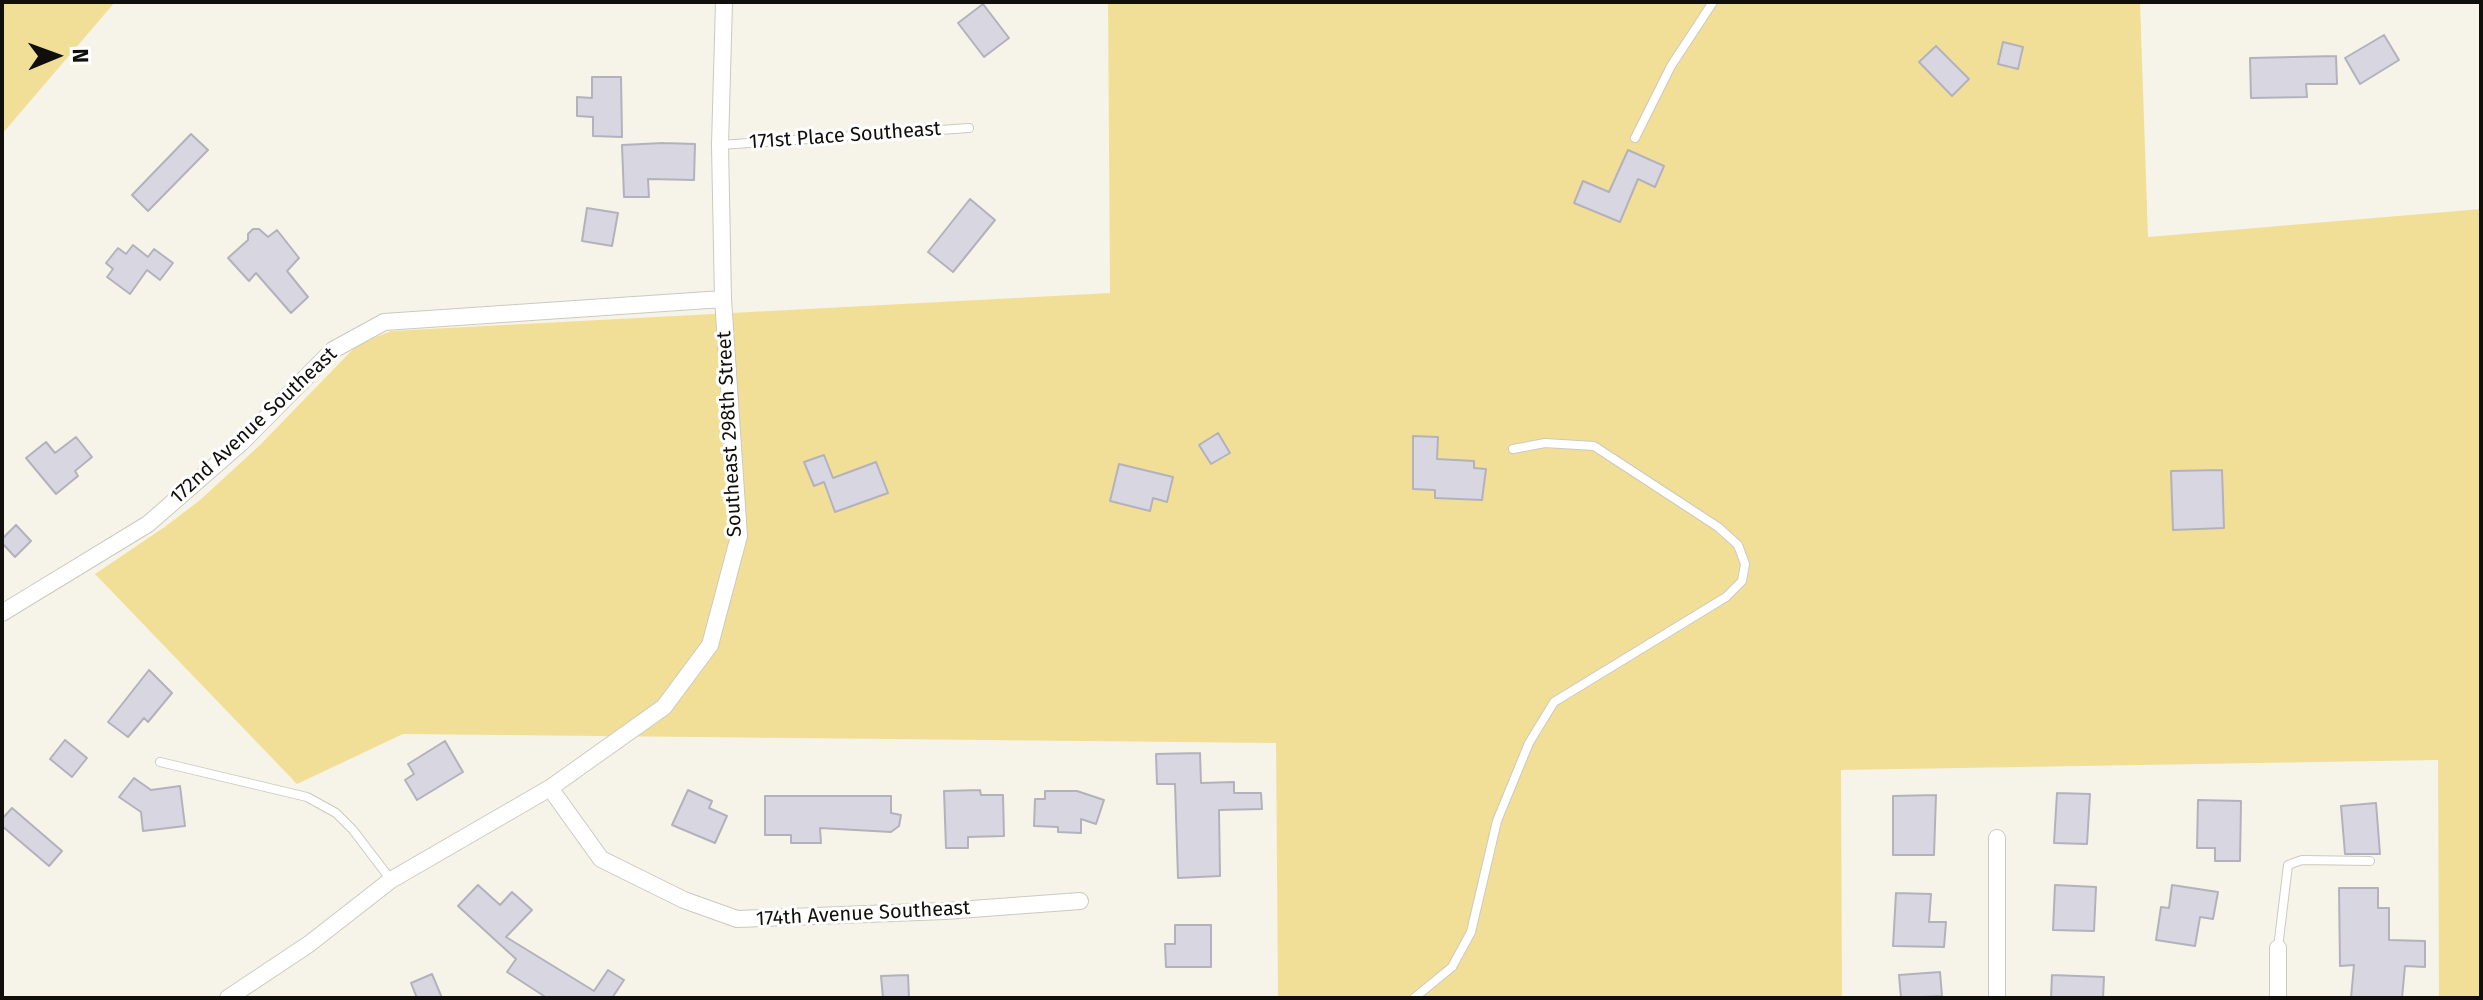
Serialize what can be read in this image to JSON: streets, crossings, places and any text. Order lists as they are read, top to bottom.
{
  "streets": {
    "street": ["172nd Avenue Southeast", "Southeast 298th Street", "174th Avenue Southeast"],
    "lane": ["171st Place Southeast"]
  },
  "crossings": [
    ["171st Place Southeast", "Southeast 298th Street"],
    ["172nd Avenue Southeast", "Southeast 298th Street"],
    ["Southeast 298th Street", "174th Avenue Southeast"]
  ],
  "north": "right"
}
